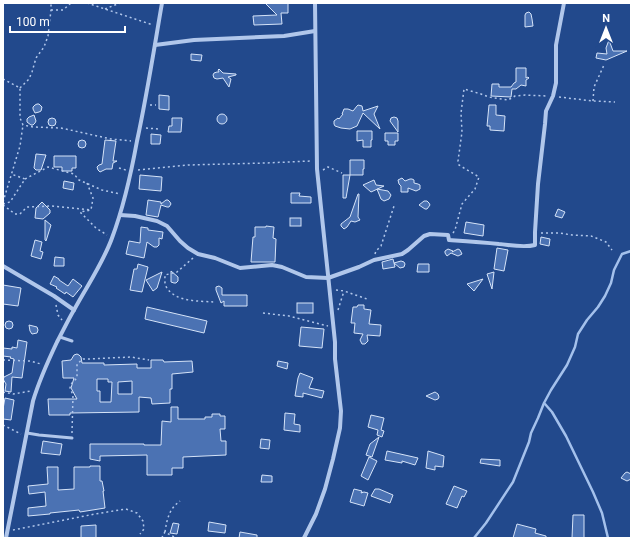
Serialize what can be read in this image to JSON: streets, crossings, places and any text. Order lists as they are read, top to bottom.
{
  "scale_bar": "100 m",
  "north": "top"
}
